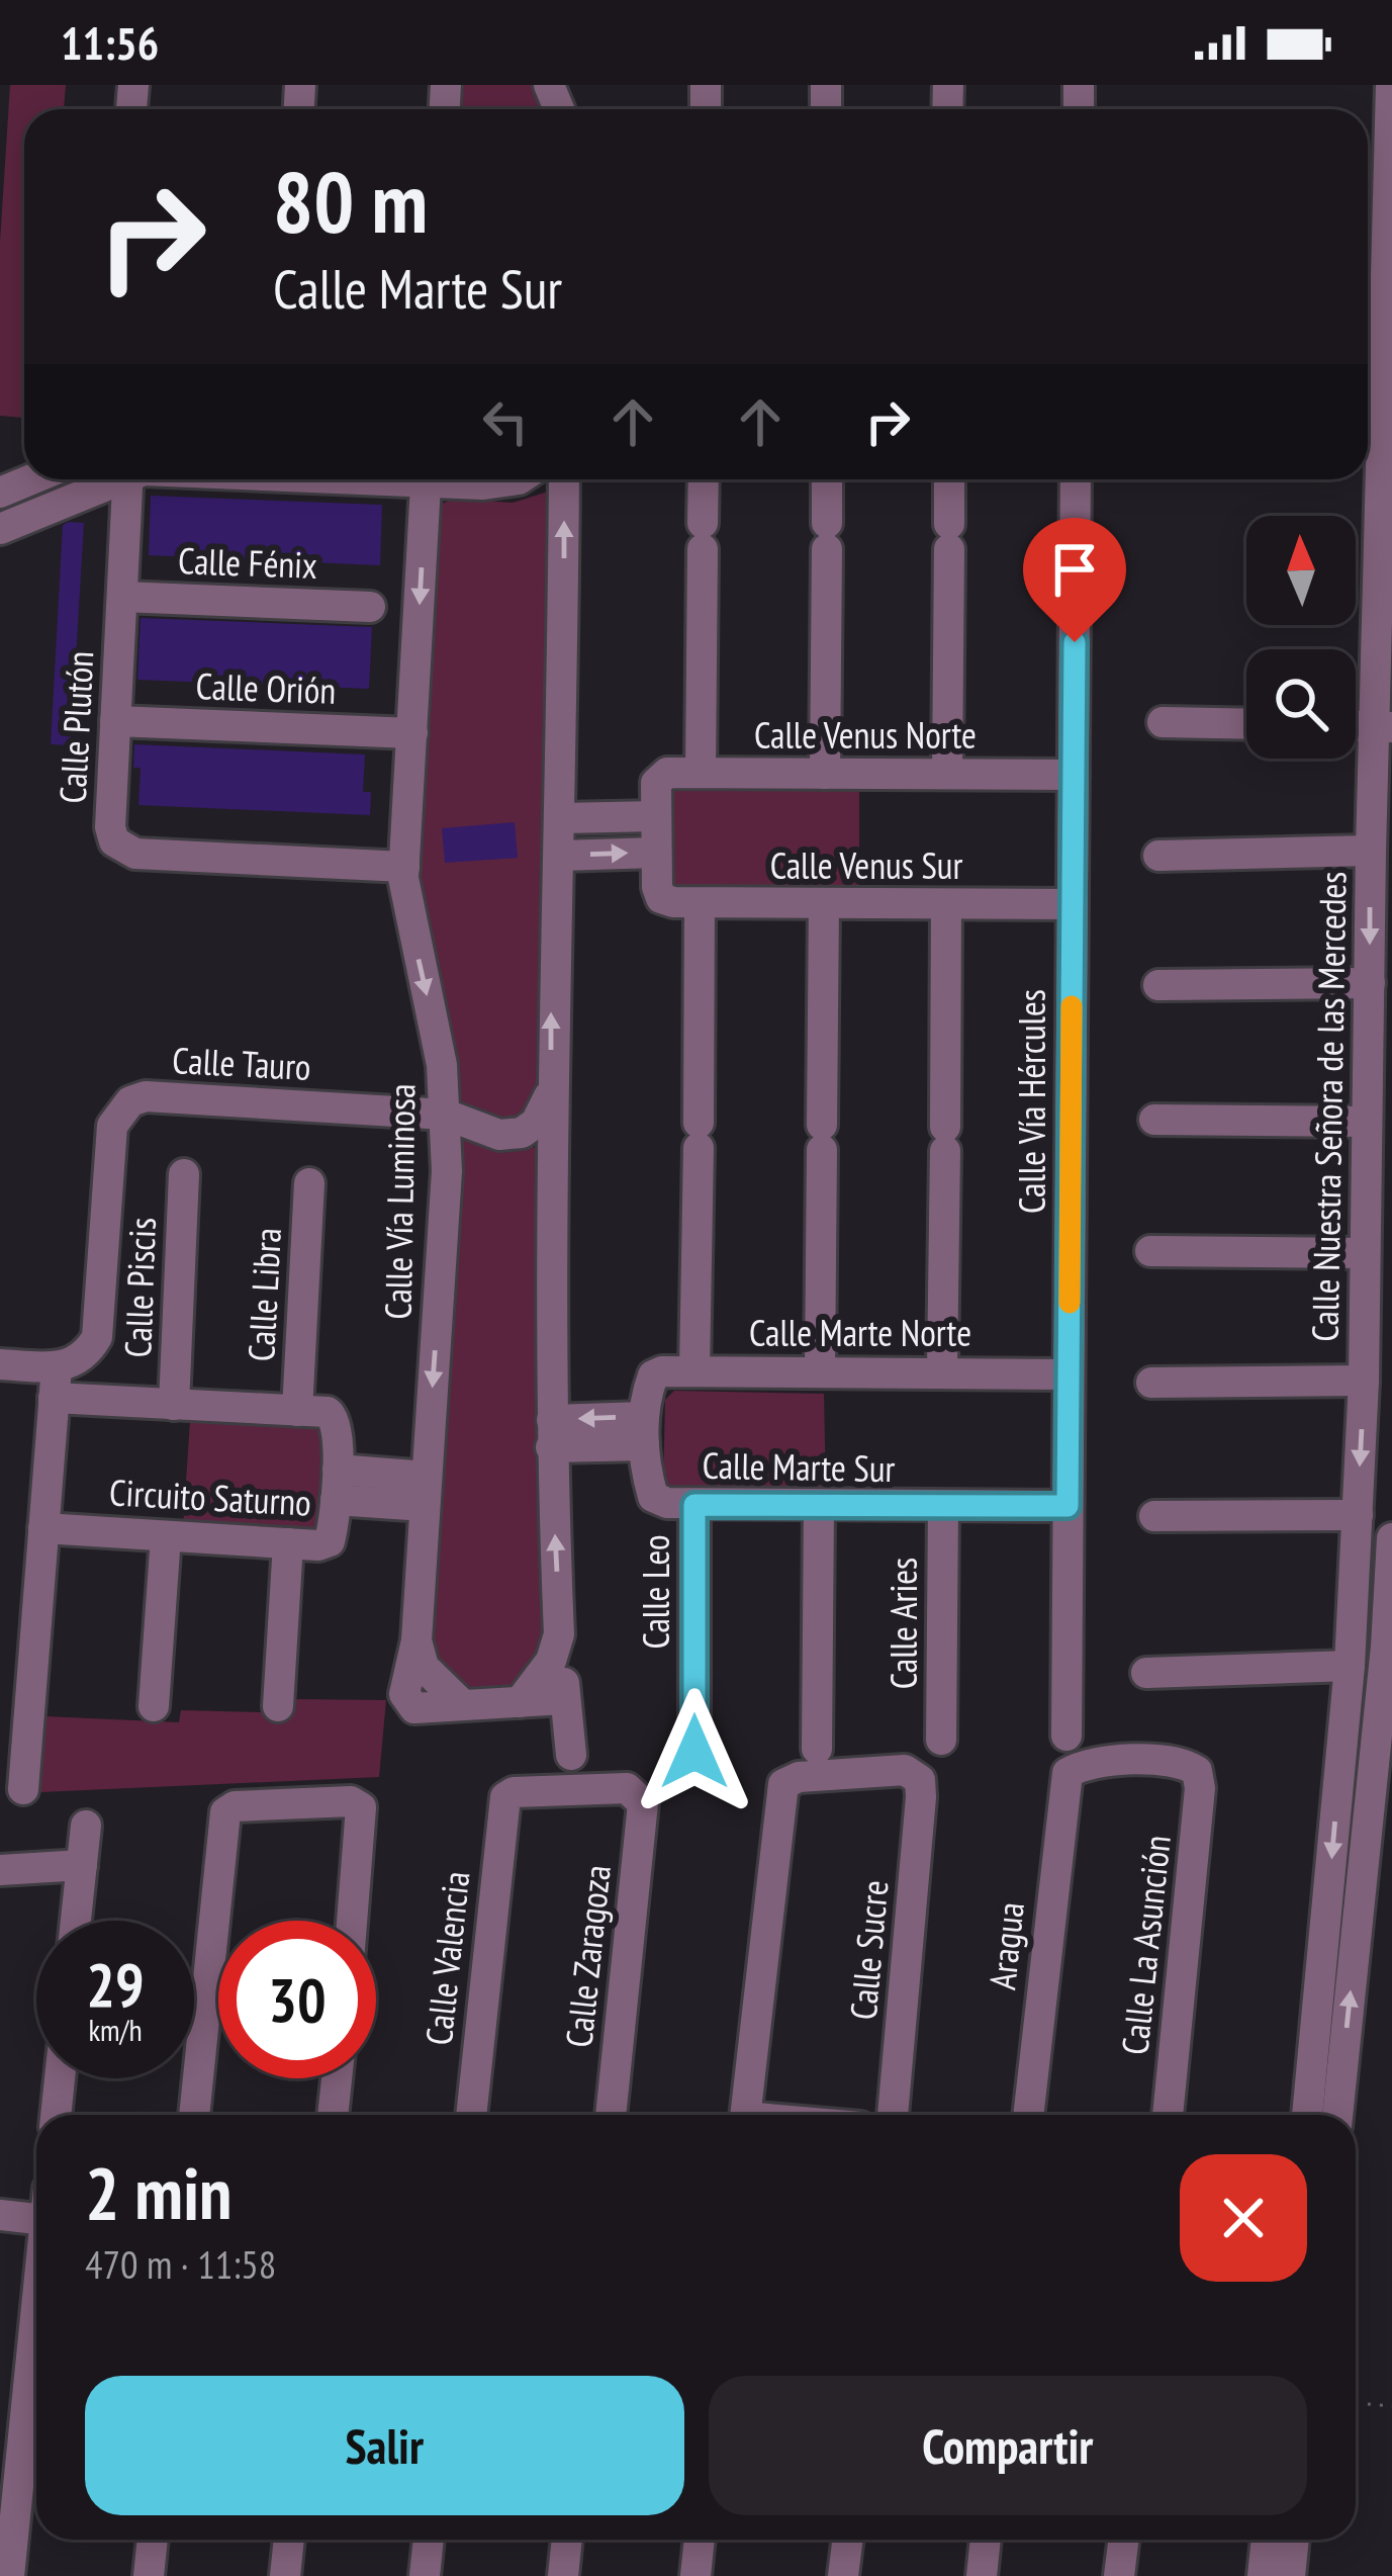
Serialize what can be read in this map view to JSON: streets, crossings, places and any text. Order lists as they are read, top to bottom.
{
  "streets": {
    "street": [
      "Calle Fénix",
      "Calle Orión",
      "Calle Plutón",
      "Calle Venus Norte",
      "Calle Venus Sur",
      "Calle Tauro",
      "Calle Vía Hércules",
      "Calle Nuestra Señora de las Mercedes",
      "Calle Vía Luminosa",
      "Calle Piscis",
      "Calle Libra",
      "Calle Marte Norte",
      "Calle Marte Sur",
      "Circuito Saturno",
      "Calle Leo",
      "Calle Aries",
      "Calle La Asunción",
      "Aragua",
      "Calle Sucre",
      "Calle Zaragoza",
      "Calle Valencia"
    ]
  },
  "crossings": [
    ["Calle Fénix", "Calle Plutón"],
    ["Calle Orión", "Calle Plutón"],
    ["Calle Orión", "Calle Vía Luminosa"],
    ["Calle Plutón", "Calle Vía Luminosa"],
    ["Calle Venus Norte", "Calle Vía Hércules"],
    ["Calle Venus Sur", "Calle Vía Hércules"],
    ["Calle Tauro", "Calle Vía Luminosa"],
    ["Calle Vía Hércules", "Calle Marte Norte"],
    ["Calle Vía Hércules", "Calle Marte Sur"],
    ["Calle Libra", "Circuito Saturno"],
    ["Calle Marte Norte", "Calle Marte Sur"],
    ["Calle Marte Sur", "Calle Leo"],
    ["Calle Marte Sur", "Calle Aries"],
    ["Calle La Asunción", "Aragua"],
    ["Calle Zaragoza", "Calle Valencia"]
  ],
  "north": "top",
  "page": {
    "status": "11:56",
    "turn": ["80 m", "Calle Marte Sur"],
    "speed": "29 km/h",
    "limit": "30",
    "heading": ["2 min", "470 m · 11:58"],
    "buttons": ["Salir", "Compartir"]
  }
}
